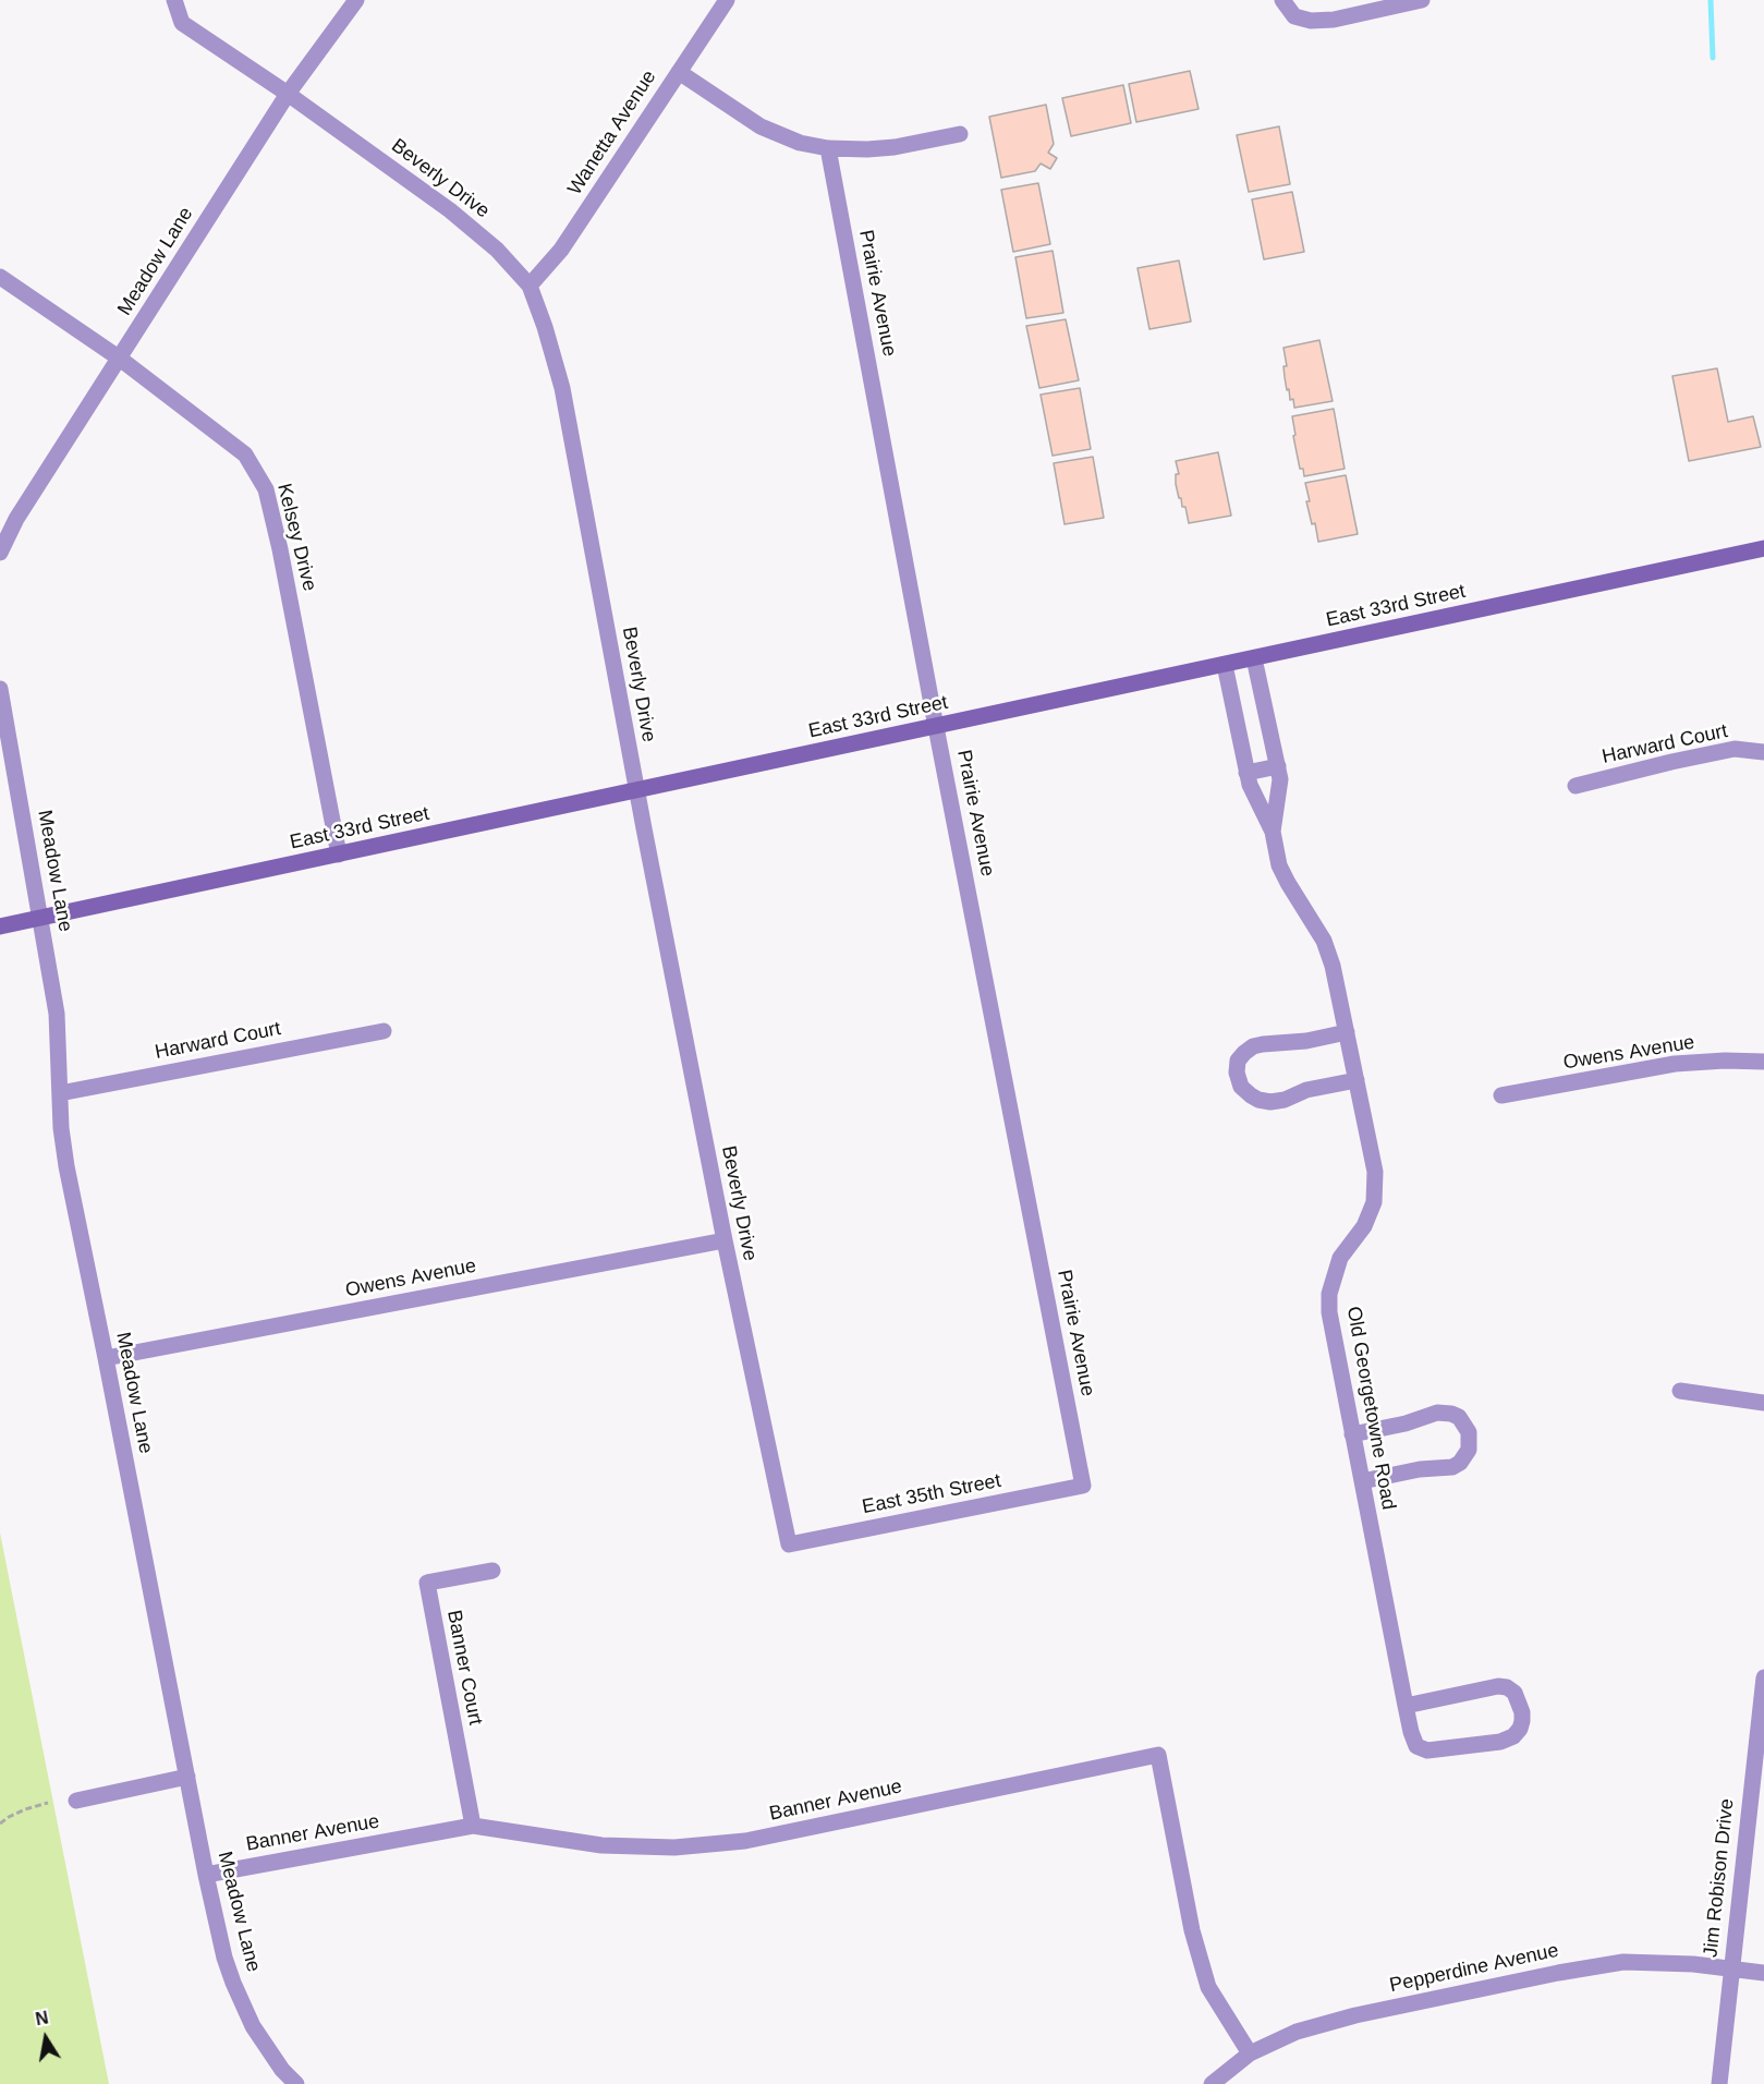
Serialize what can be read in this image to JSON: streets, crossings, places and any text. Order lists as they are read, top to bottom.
{
  "streets": {
    "street": [
      "Wanetta Avenue",
      "Beverly Drive",
      "Meadow Lane",
      "Prairie Avenue",
      "Kelsey Drive",
      "East 33rd Street",
      "Harward Court",
      "Owens Avenue",
      "Old Georgetowne Road",
      "East 35th Street",
      "Banner Court",
      "Banner Avenue",
      "Jim Robison Drive",
      "Pepperdine Avenue"
    ]
  },
  "crossings": [
    ["Wanetta Avenue", "Beverly Drive"],
    ["Beverly Drive", "Meadow Lane"],
    ["Beverly Drive", "East 33rd Street"],
    ["Beverly Drive", "Owens Avenue"],
    ["Beverly Drive", "East 35th Street"],
    ["Meadow Lane", "Kelsey Drive"],
    ["Meadow Lane", "East 33rd Street"],
    ["Meadow Lane", "Harward Court"],
    ["Meadow Lane", "Owens Avenue"],
    ["Meadow Lane", "Banner Avenue"],
    ["Prairie Avenue", "East 33rd Street"],
    ["Prairie Avenue", "East 35th Street"],
    ["Kelsey Drive", "East 33rd Street"],
    ["East 33rd Street", "Old Georgetowne Road"],
    ["Banner Court", "Banner Avenue"],
    ["Banner Avenue", "Pepperdine Avenue"],
    ["Jim Robison Drive", "Pepperdine Avenue"]
  ],
  "north": "top"
}
